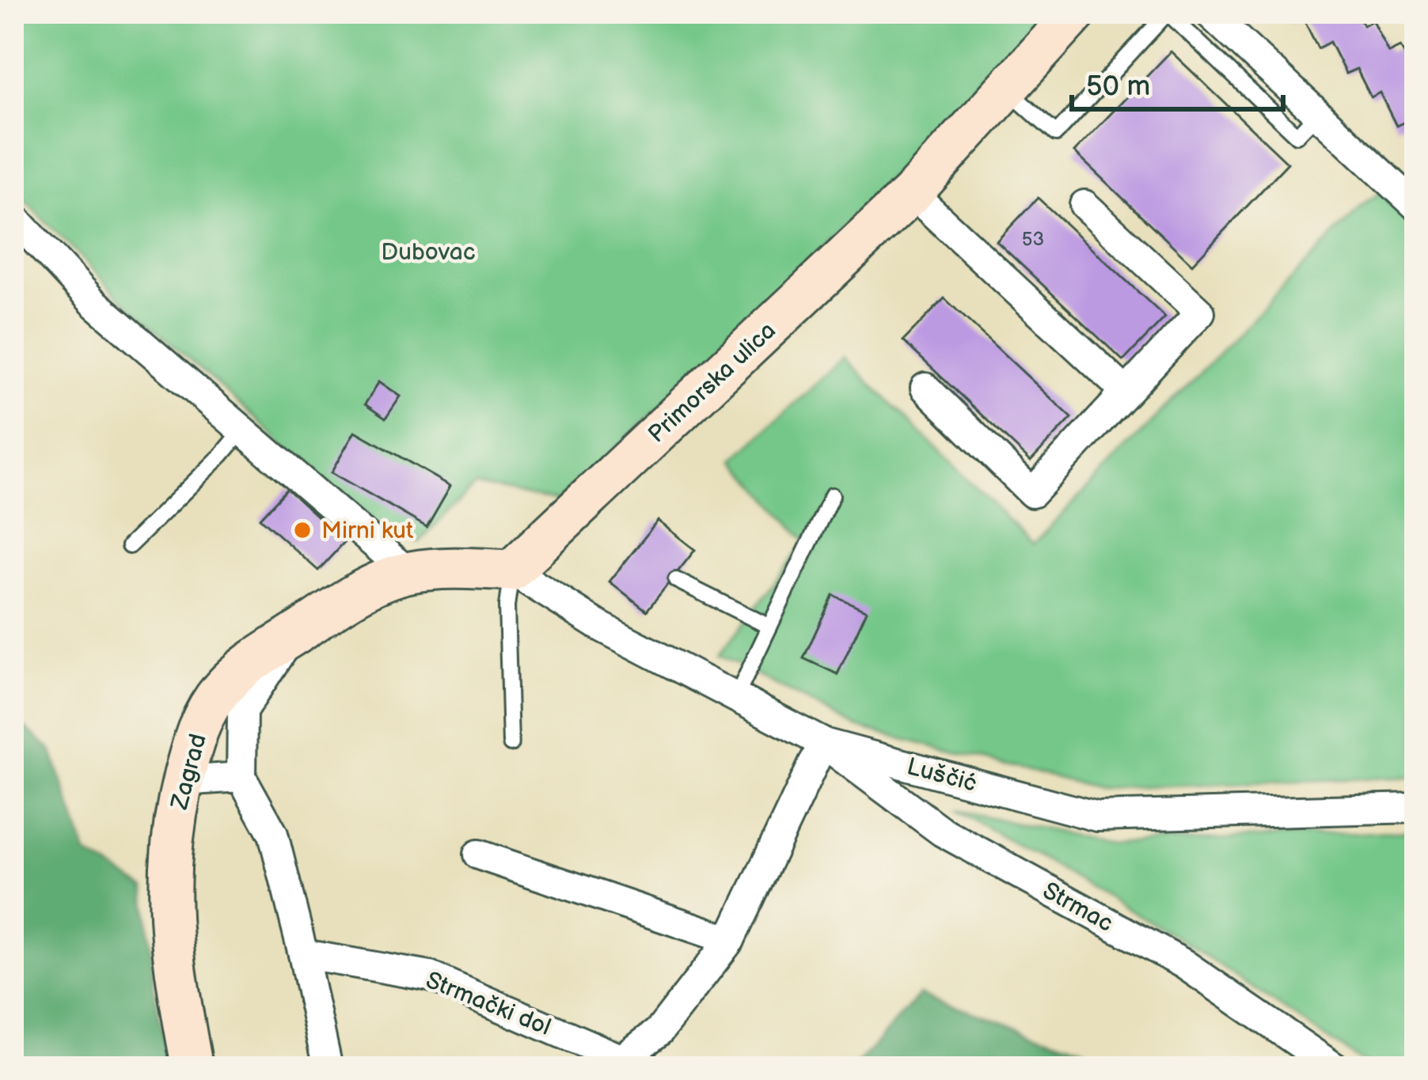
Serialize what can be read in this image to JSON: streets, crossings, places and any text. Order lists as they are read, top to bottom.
{
  "streets": {
    "main road": ["Primorska ulica", "Zagrad"],
    "street": ["Luščić", "Strmac", "Strmački dol"]
  },
  "crossings": [
    ["Primorska ulica", "Zagrad"],
    ["Primorska ulica", "Luščić"],
    ["Zagrad", "Luščić"],
    ["Luščić", "Strmac"],
    ["Luščić", "Strmački dol"],
    ["Strmac", "Strmački dol"]
  ],
  "parks": ["Dubovac"],
  "places": ["Mirni kut"],
  "house_numbers": ["53"],
  "scale_bar": "50 m"
}
